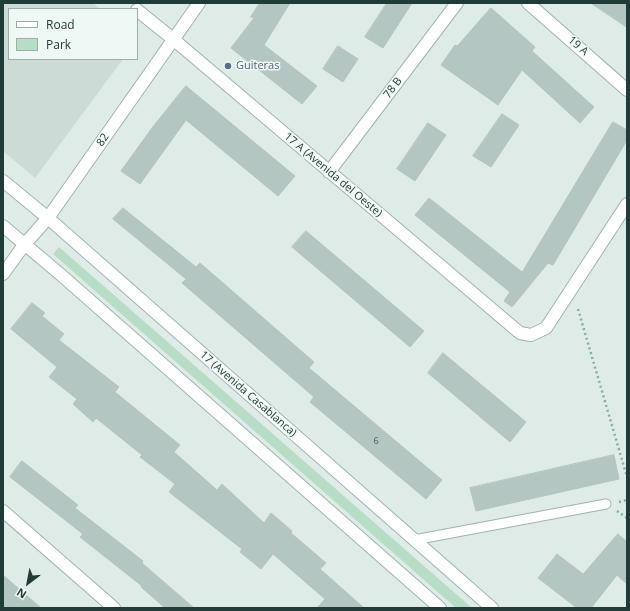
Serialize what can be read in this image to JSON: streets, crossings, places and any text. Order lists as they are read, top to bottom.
{
  "streets": {
    "street": [
      "19 A",
      "78 B",
      "82",
      "17 A (Avenida del Oeste)",
      "17 (Avenida Casablanca)"
    ]
  },
  "crossings": [
    ["78 B", "17 A (Avenida del Oeste)"],
    ["82", "17 A (Avenida del Oeste)"],
    ["82", "17 (Avenida Casablanca)"]
  ],
  "places": ["Guiteras"],
  "house_numbers": ["6"],
  "legend": ["Road", "Park"],
  "north": "bottom left"
}
